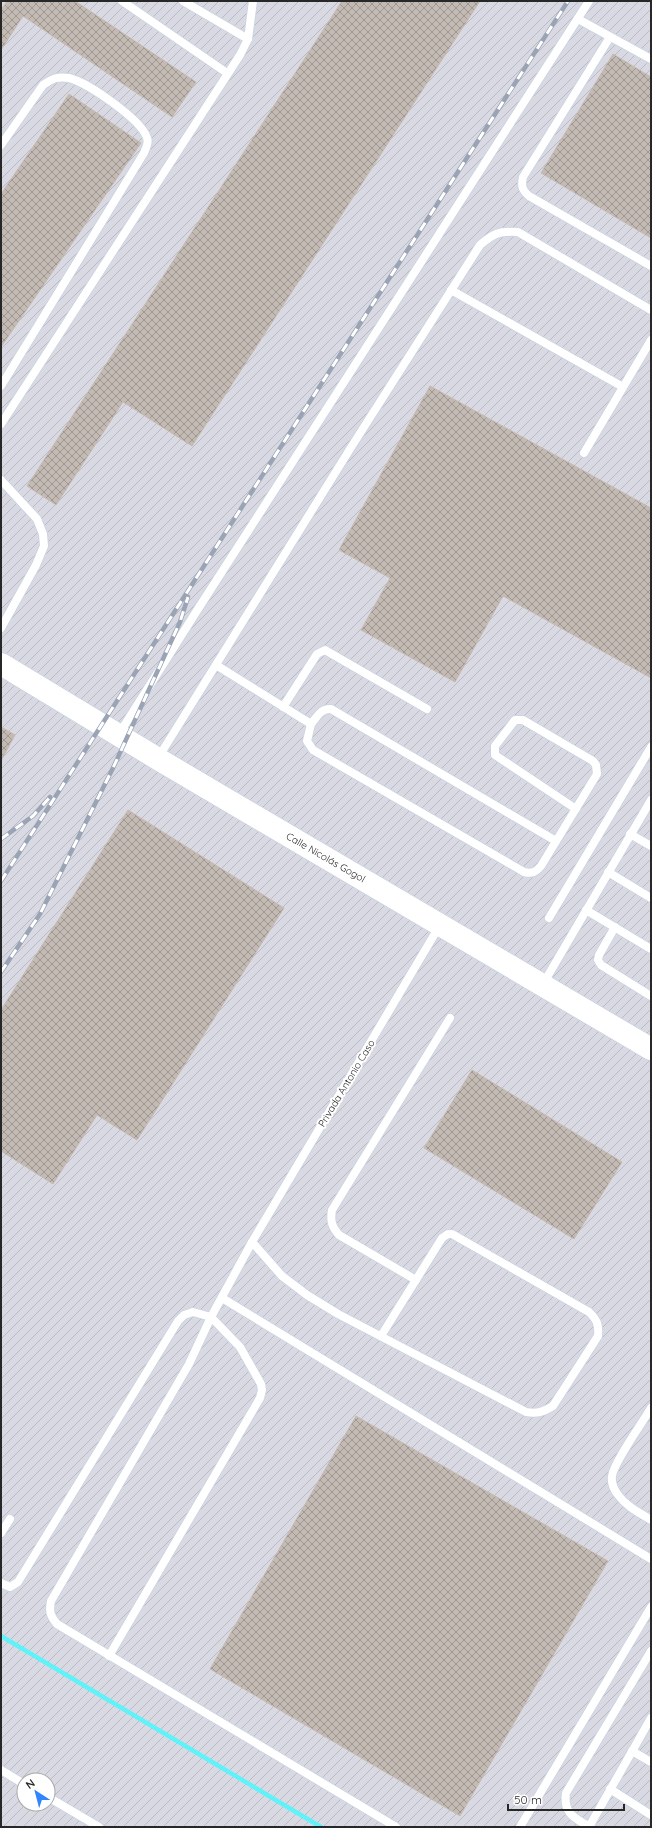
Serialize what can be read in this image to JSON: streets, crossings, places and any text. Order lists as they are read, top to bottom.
{
  "streets": {
    "street": ["Calle Nicolás Gogol"],
    "lane": ["Privada Antonio Caso"]
  },
  "crossings": [
    ["Calle Nicolás Gogol", "Privada Antonio Caso"]
  ],
  "scale_bar": "50 m",
  "north": "top left"
}
